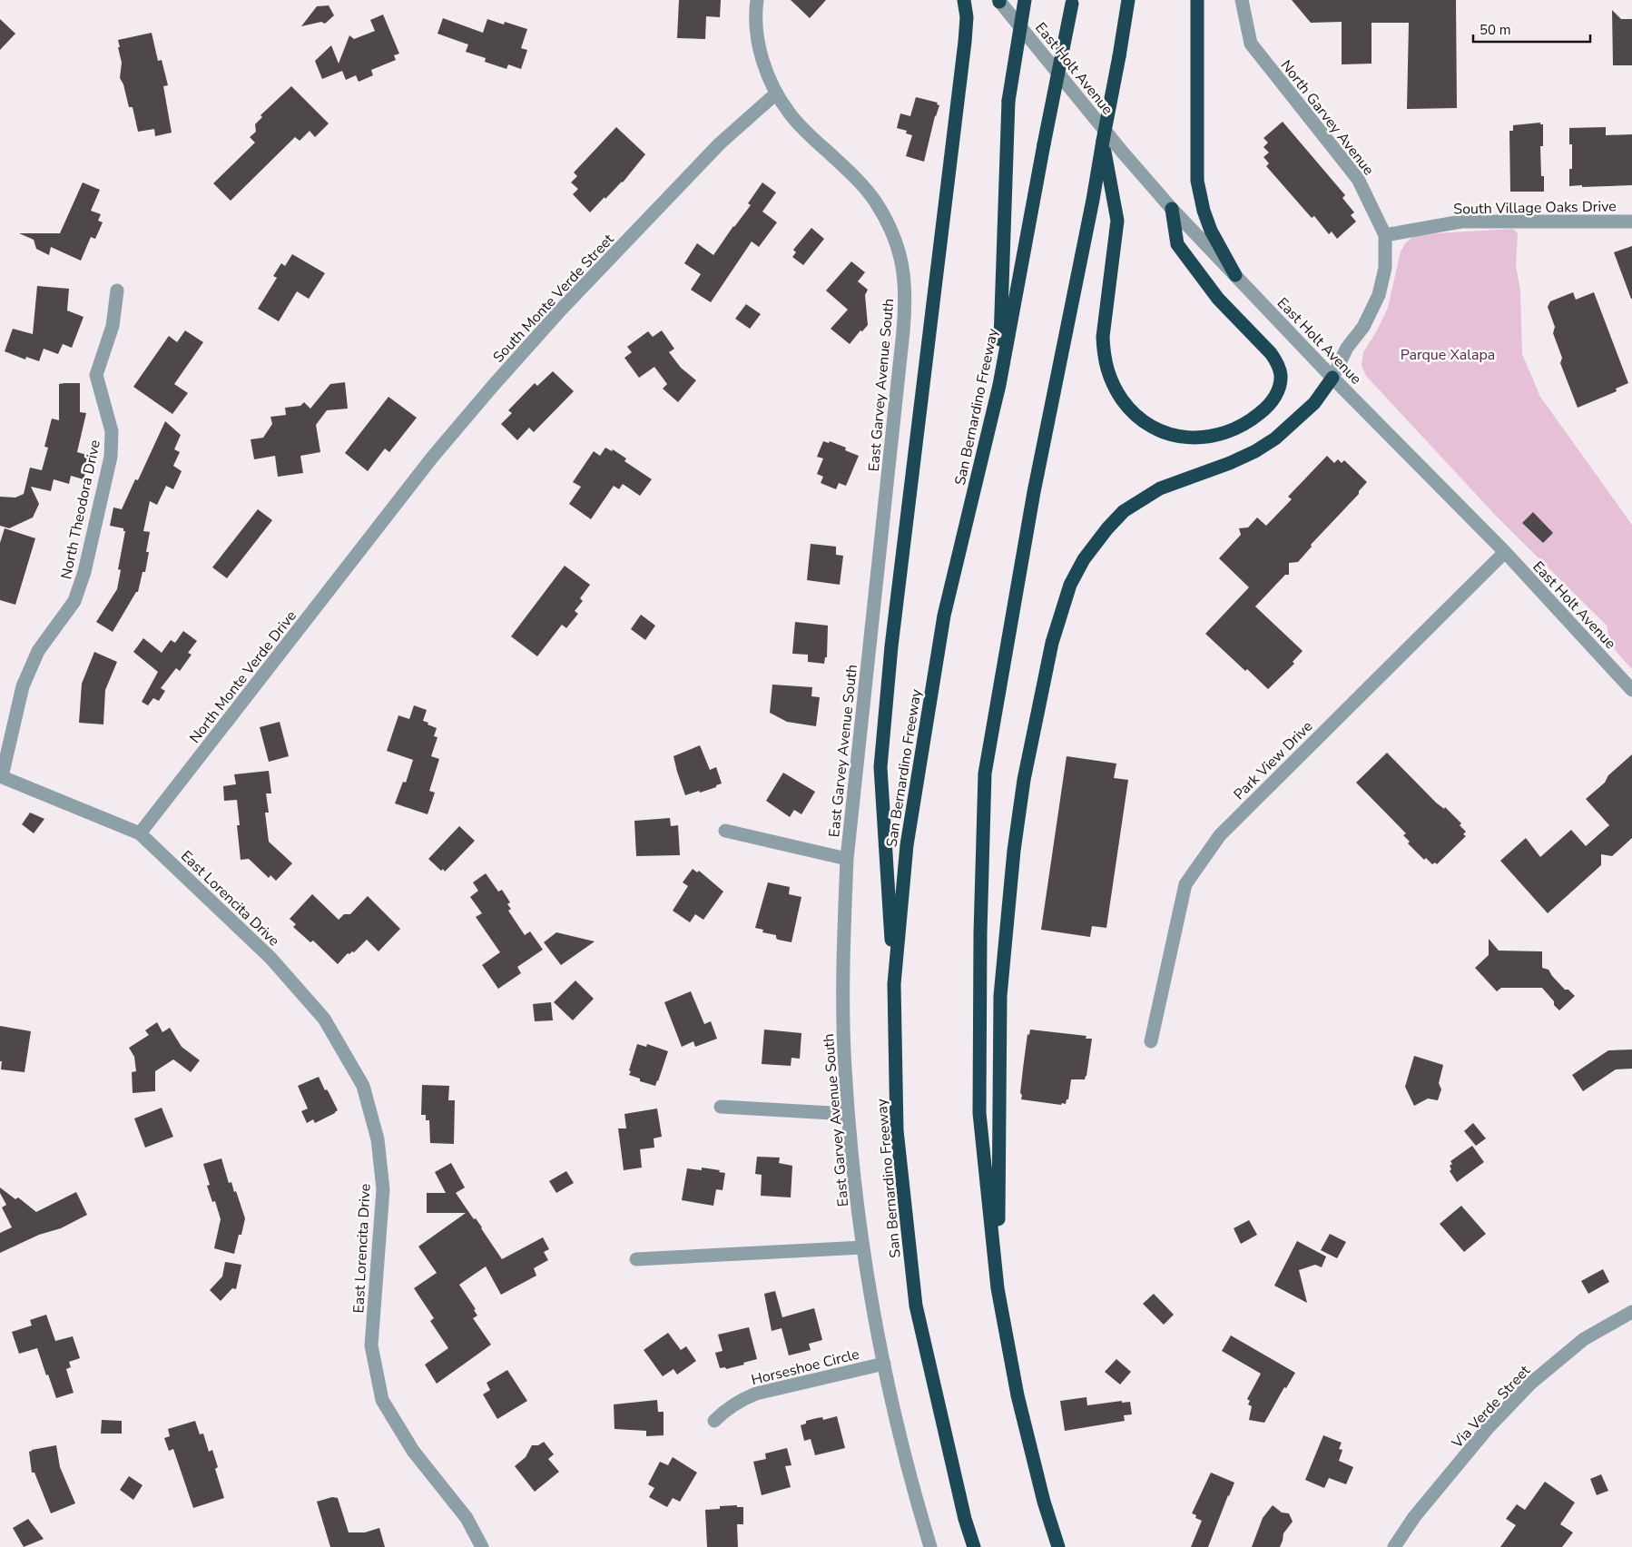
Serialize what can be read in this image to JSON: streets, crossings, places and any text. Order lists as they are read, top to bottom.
{
  "streets": {
    "highway": ["San Bernardino Freeway"],
    "street": [
      "East Holt Avenue",
      "North Garvey Avenue",
      "South Village Oaks Drive",
      "South Monte Verde Street",
      "East Garvey Avenue South",
      "North Theodora Drive",
      "North Monte Verde Drive",
      "Park View Drive",
      "East Lorencita Drive",
      "Horseshoe Circle",
      "Via Verde Street"
    ]
  },
  "crossings": [
    ["East Holt Avenue", "North Garvey Avenue"],
    ["East Holt Avenue", "Park View Drive"],
    ["North Garvey Avenue", "South Village Oaks Drive"],
    ["South Monte Verde Street", "East Garvey Avenue South"],
    ["South Monte Verde Street", "North Monte Verde Drive"],
    ["East Garvey Avenue South", "Horseshoe Circle"],
    ["North Theodora Drive", "East Lorencita Drive"],
    ["North Monte Verde Drive", "East Lorencita Drive"]
  ],
  "parks": ["Parque Xalapa"],
  "scale_bar": "50 m"
}
